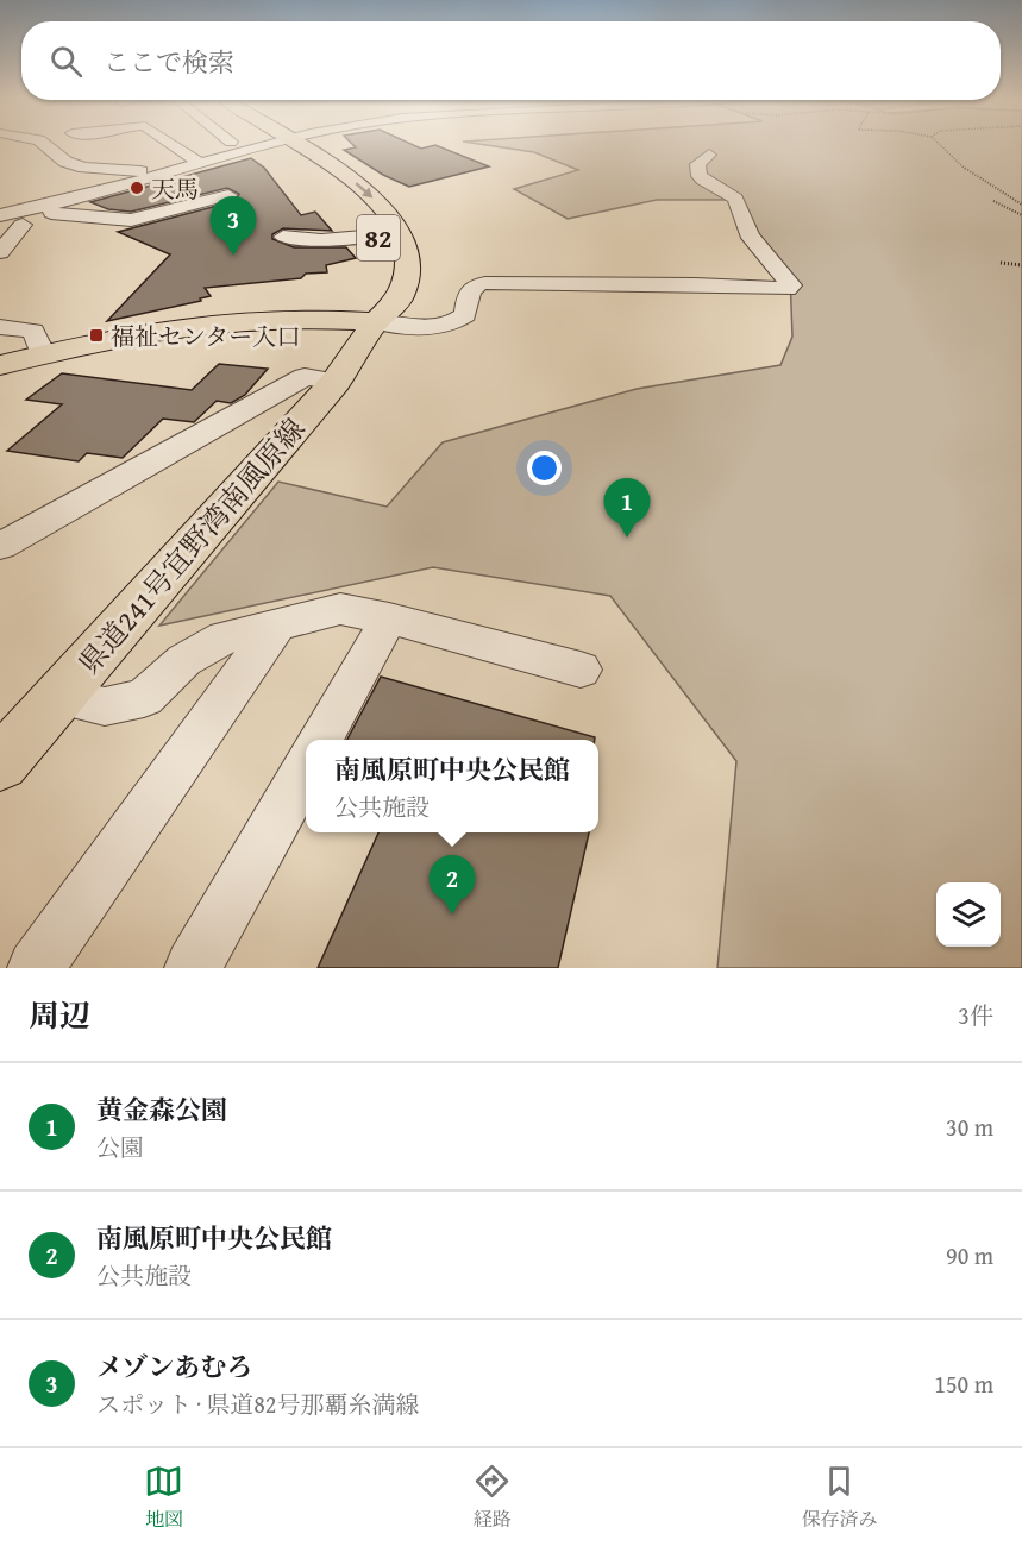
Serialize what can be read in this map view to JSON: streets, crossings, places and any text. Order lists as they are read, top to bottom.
{
  "streets": {
    "main road": ["82", "県道241号宜野湾南風原線"]
  },
  "crossings": [
    ["82", "県道241号宜野湾南風原線"]
  ],
  "places": {
    "other": ["天馬"],
    "transit": ["福祉センター入口"]
  },
  "page": {
    "search": "ここで検索",
    "pins": ["3", "1", "2"],
    "popup": ["南風原町中央公民館", "公共施設"],
    "heading": ["周辺", "3件"],
    "list": [
      {
        "mark": "1",
        "name": "黄金森公園",
        "note": "公園",
        "value": "30 m"
      },
      {
        "mark": "2",
        "name": "南風原町中央公民館",
        "note": "公共施設",
        "value": "90 m"
      },
      {
        "mark": "3",
        "name": "メゾンあむろ",
        "note": "スポット · 県道82号那覇糸満線",
        "value": "150 m"
      }
    ],
    "nav": ["地図", "経路", "保存済み"]
  }
}
